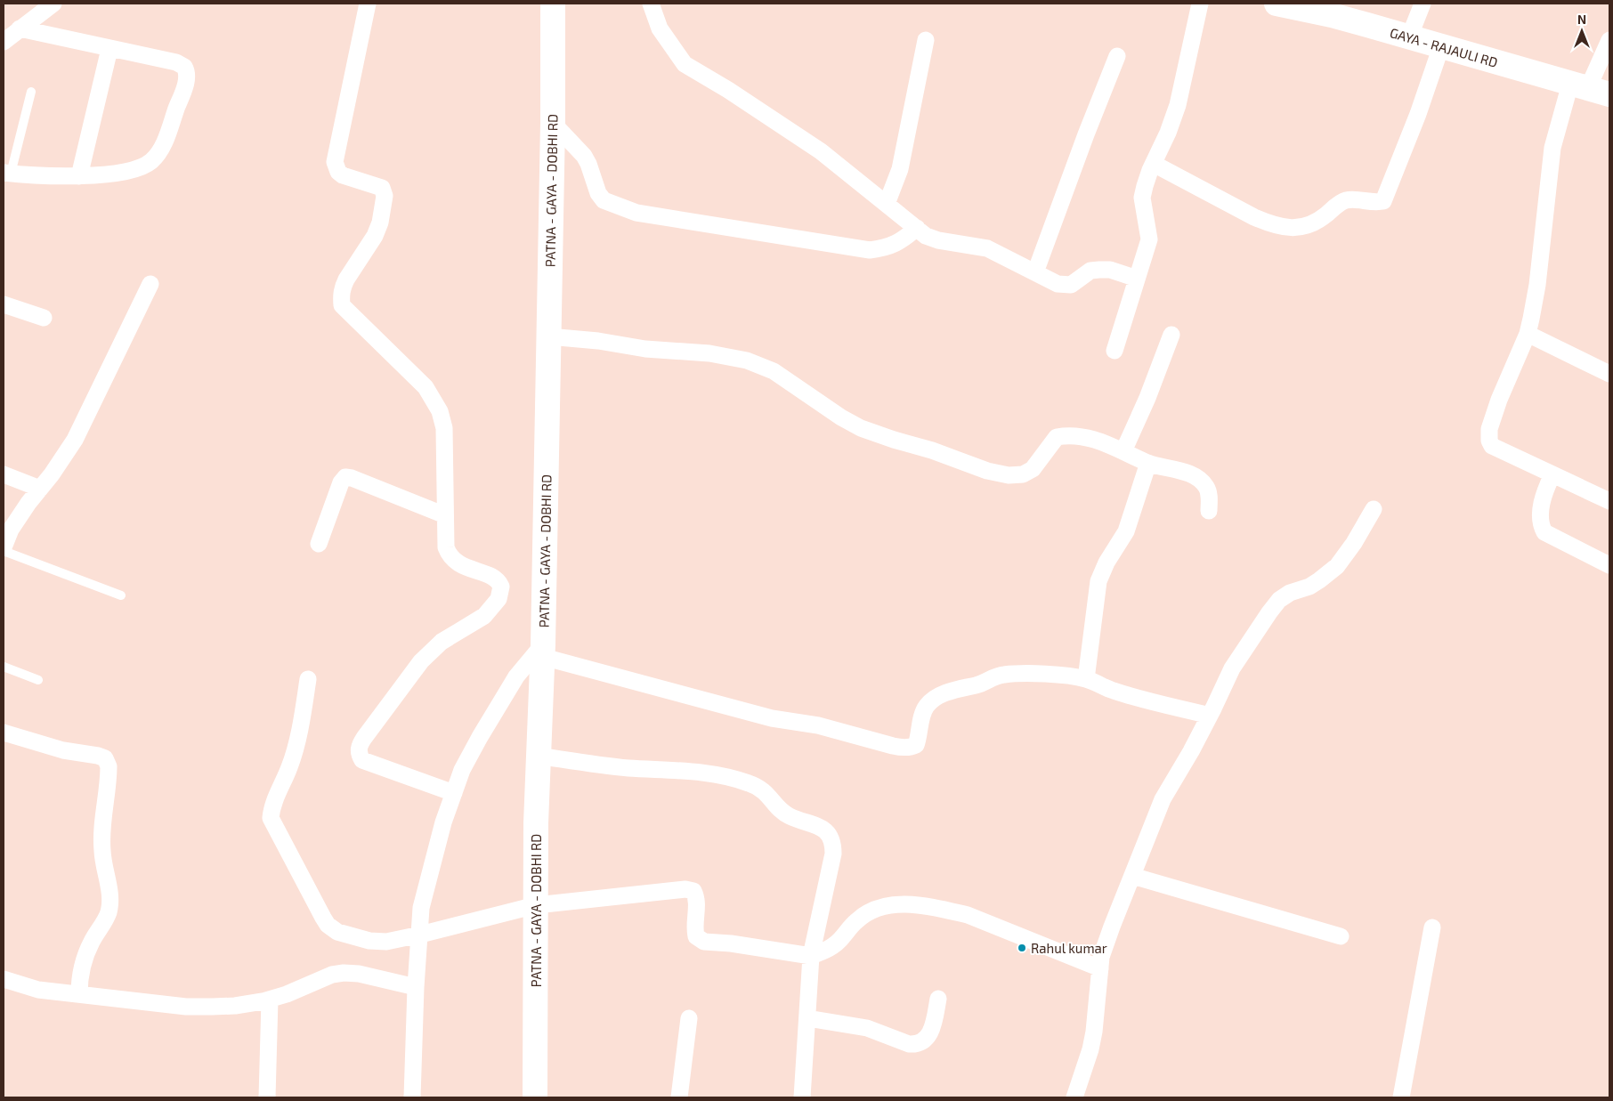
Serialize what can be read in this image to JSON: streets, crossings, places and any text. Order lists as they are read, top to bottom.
{
  "streets": {
    "main road": ["GAYA - RAJAULI RD", "PATNA - GAYA - DOBHI RD"]
  },
  "places": ["Rahul kumar"],
  "north": "top"
}
